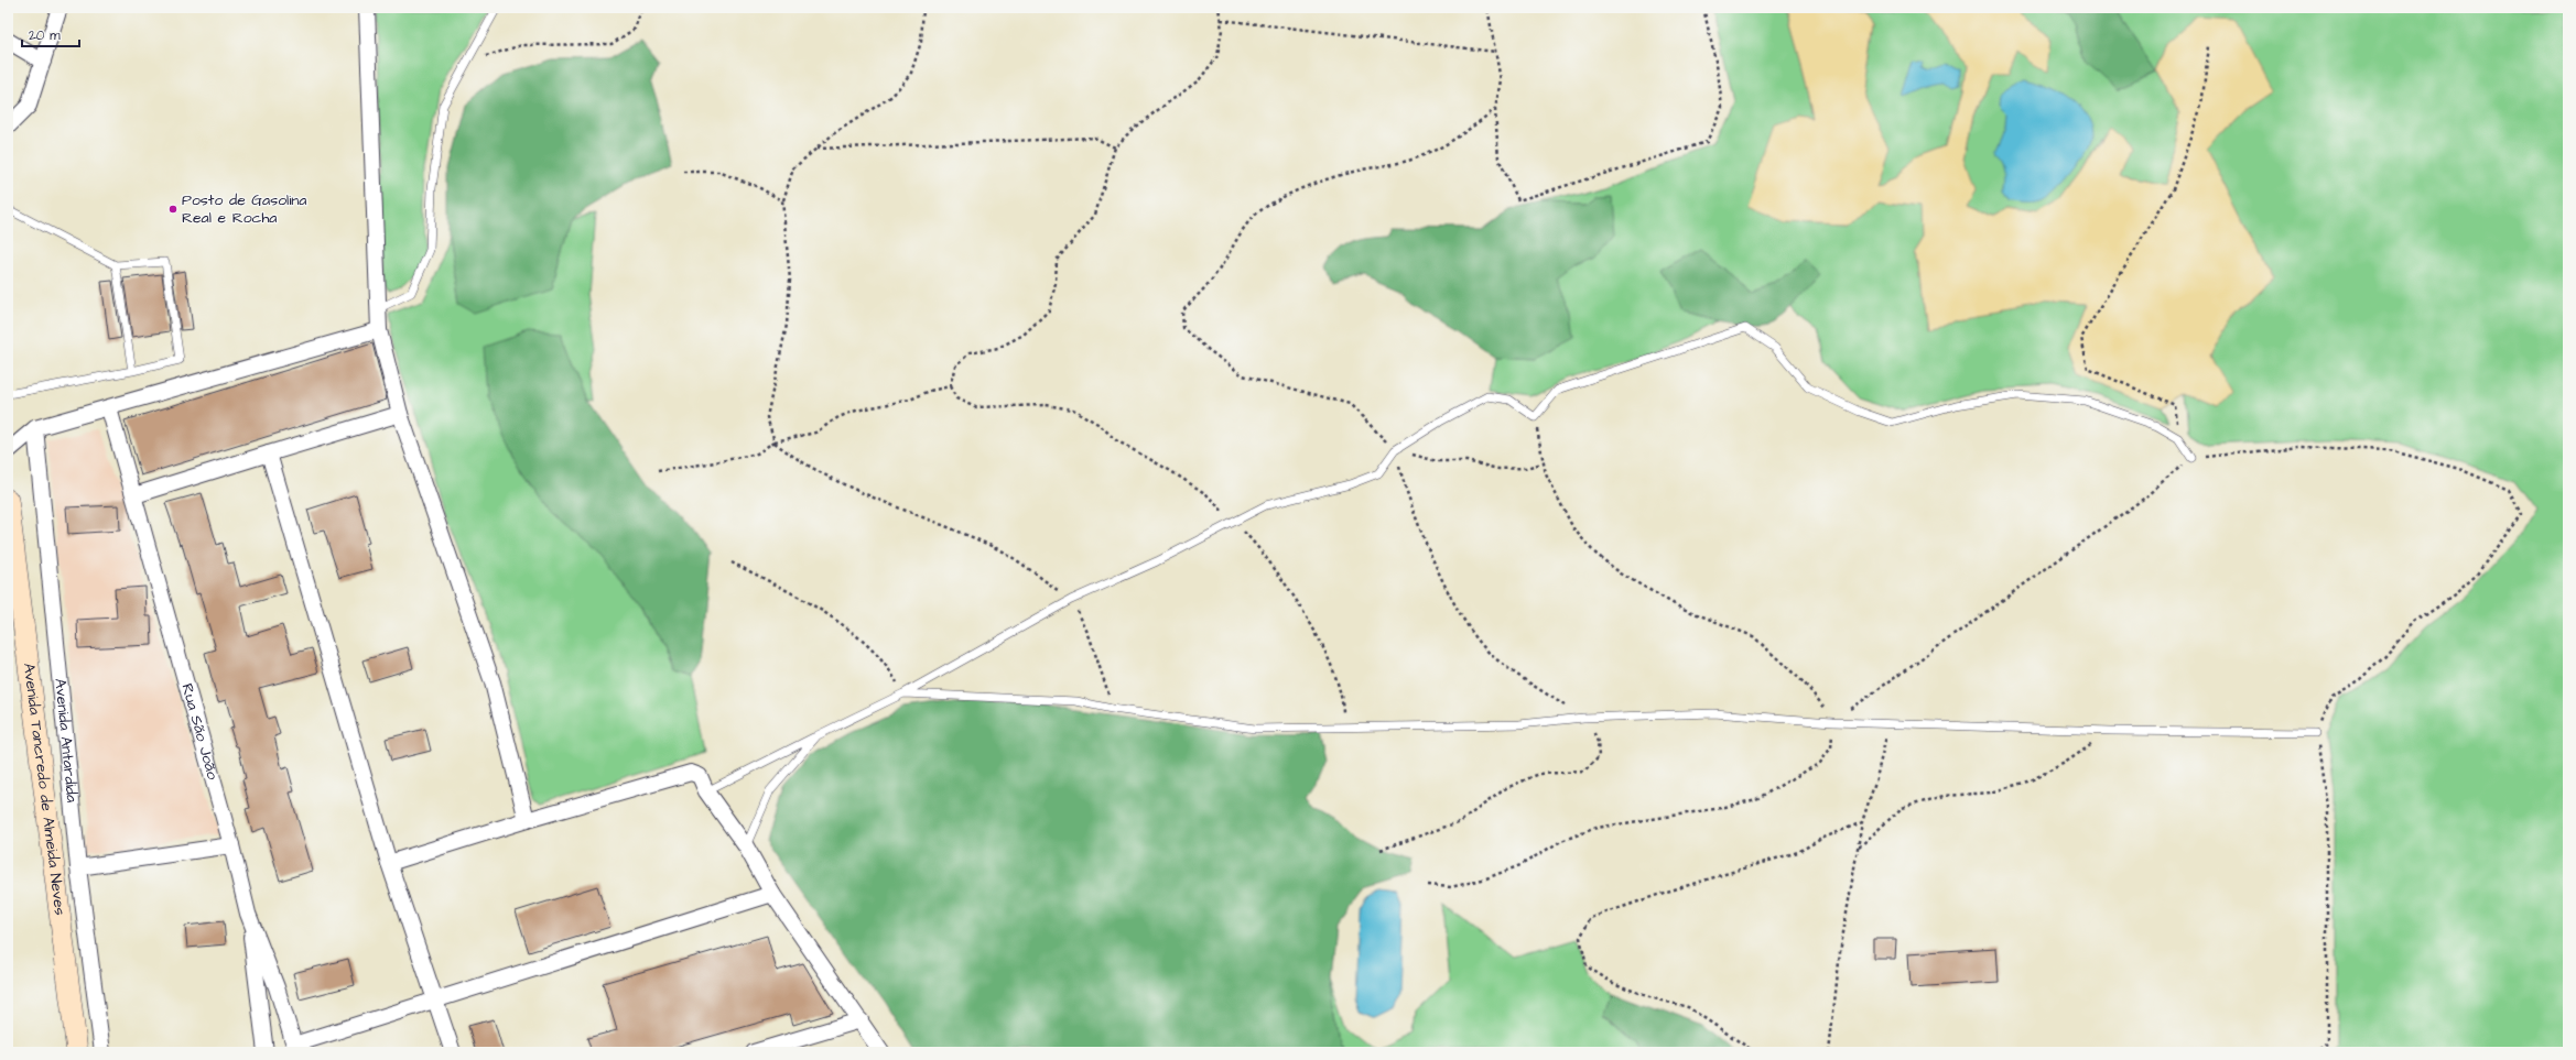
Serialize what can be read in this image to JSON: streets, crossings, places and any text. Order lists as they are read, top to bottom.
{
  "streets": {
    "main road": ["Avenida Tancredo de Almeida Neves"],
    "street": ["Rua São João", "Avenida Antardida"]
  },
  "places": ["Posto de Gasolina Real e Rocha"],
  "scale_bar": "20 m"
}
